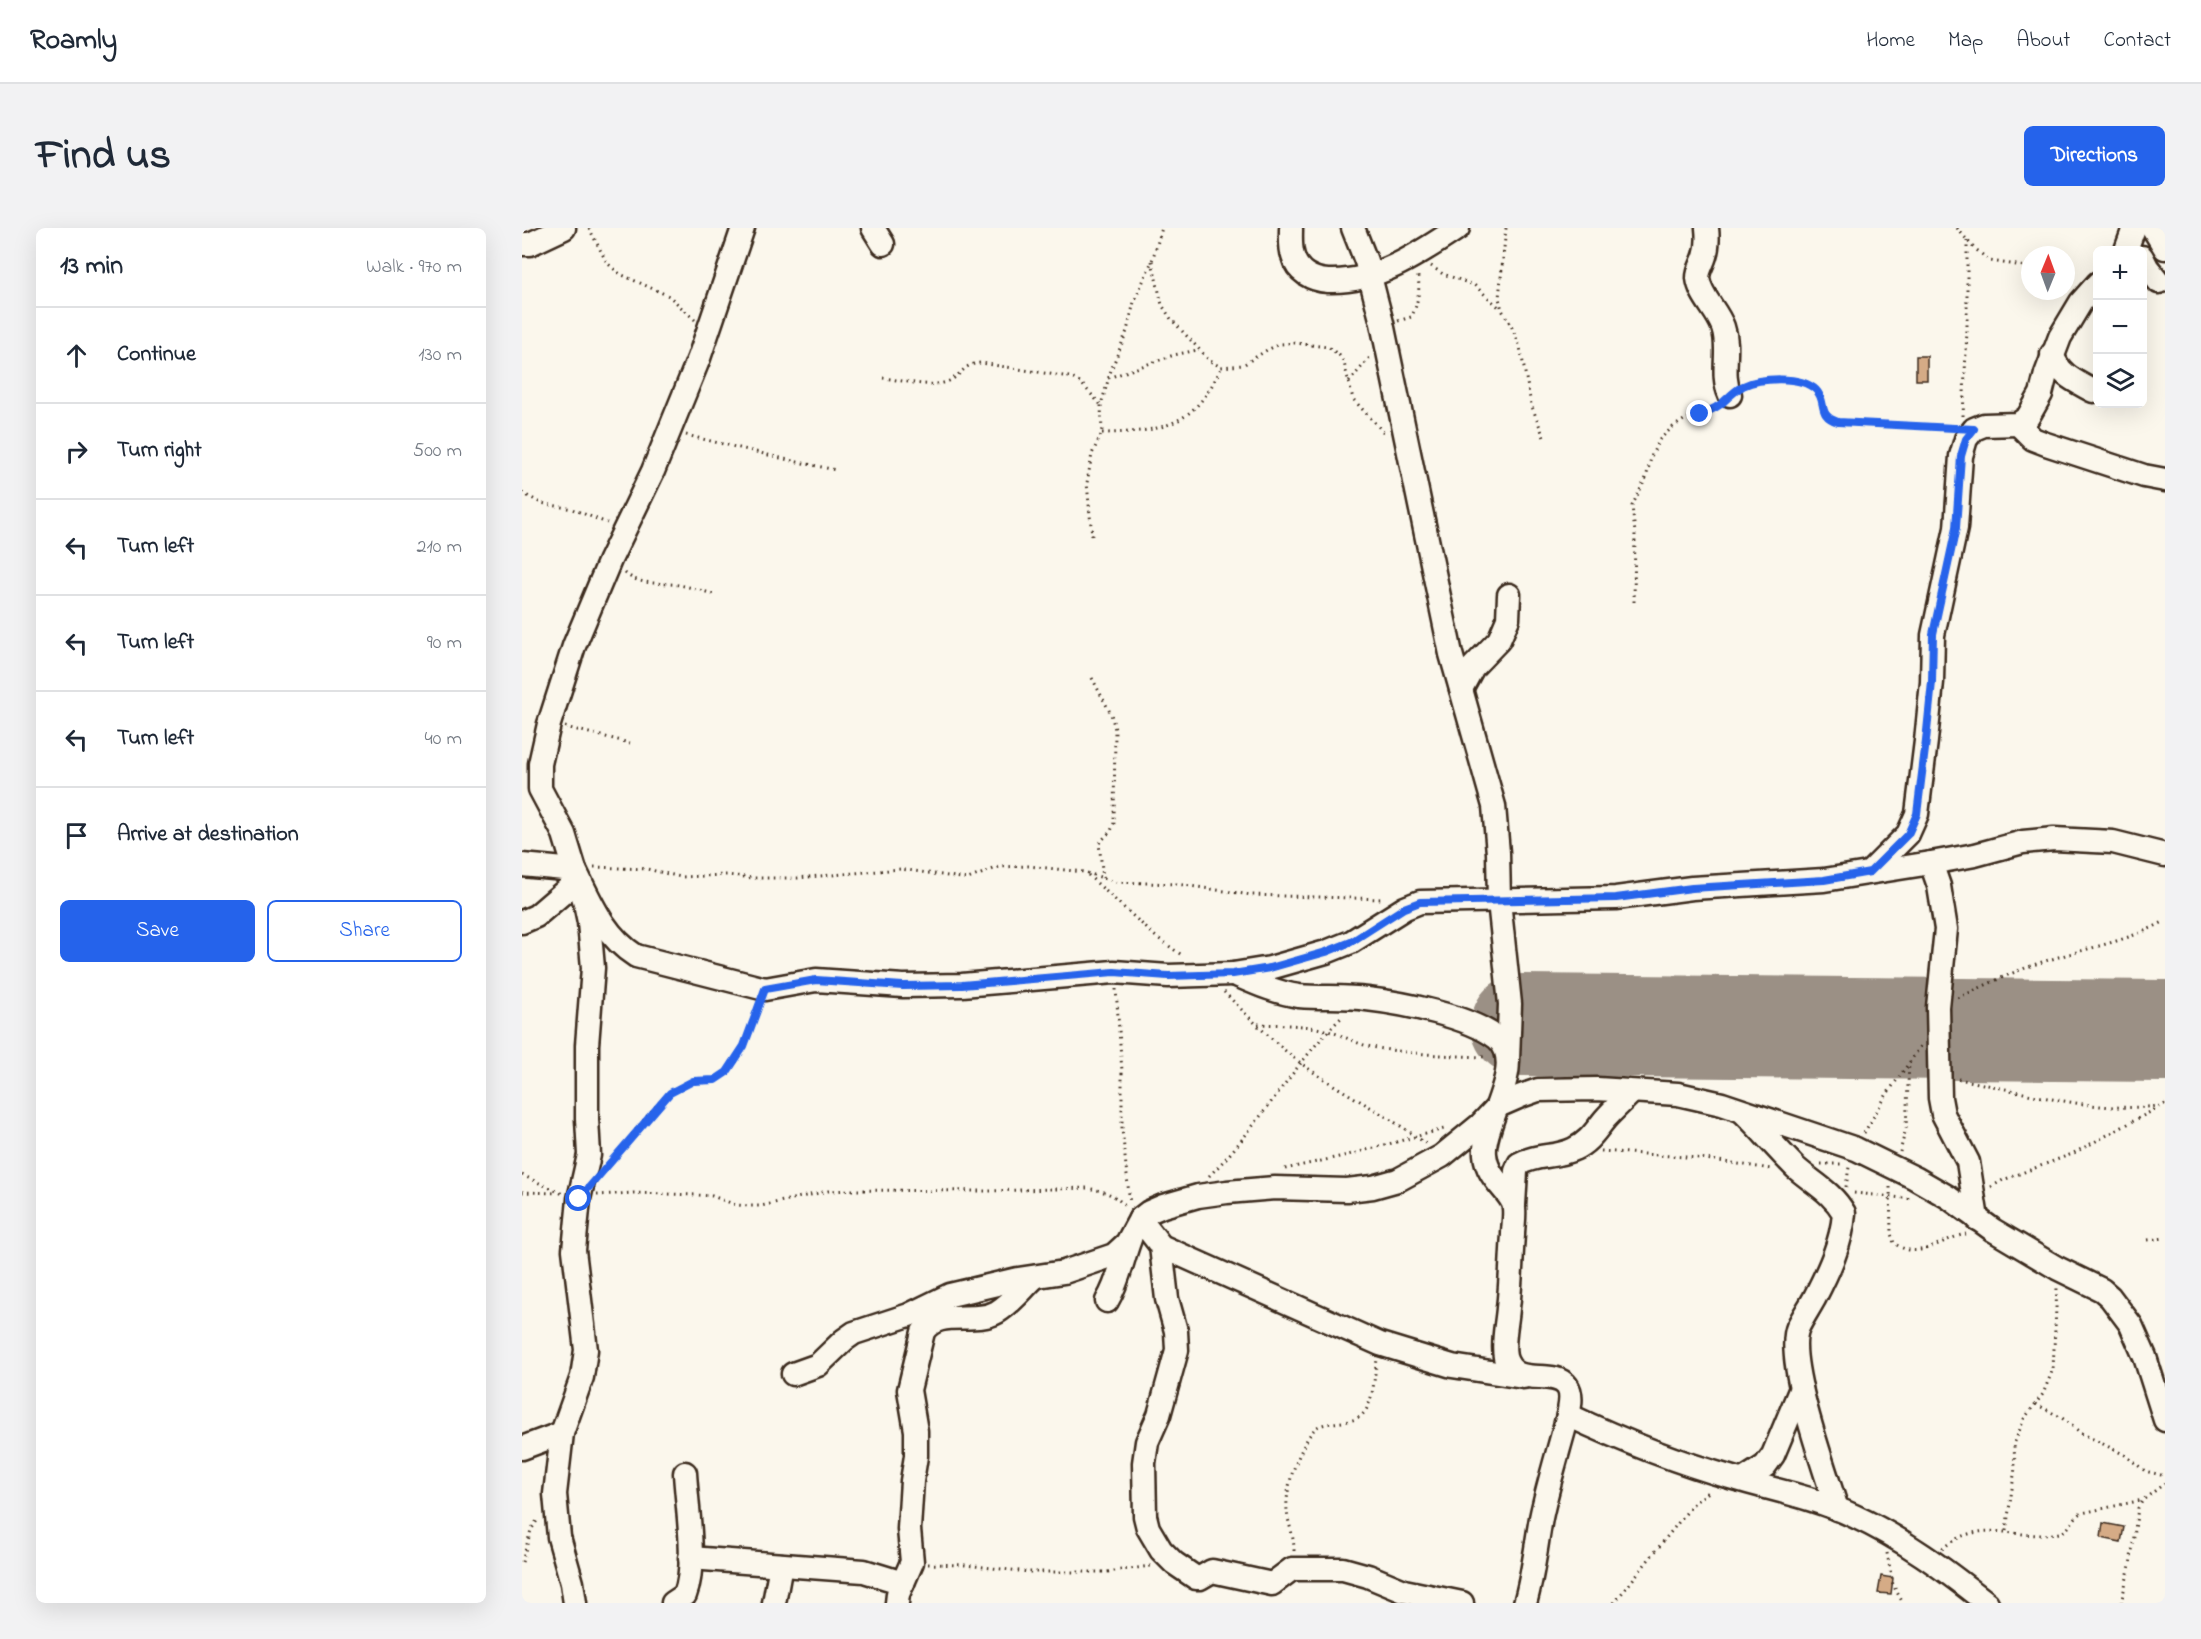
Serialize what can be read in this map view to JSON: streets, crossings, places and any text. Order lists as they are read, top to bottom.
{
  "north": "top",
  "page": {
    "header": "Roamly",
    "nav": [
      "Home",
      "Map",
      "About",
      "Contact"
    ],
    "title": "Find us",
    "buttons": [
      "Directions",
      ["Save", "Share"]
    ],
    "heading": ["13 min", "Walk · 970 m"],
    "map_buttons": ["+", "−"],
    "list": [
      ["Continue", "130 m"],
      ["Turn right", "500 m"],
      ["Turn left", "210 m"],
      ["Turn left", "90 m"],
      ["Turn left", "40 m"],
      "Arrive at destination"
    ]
  }
}
